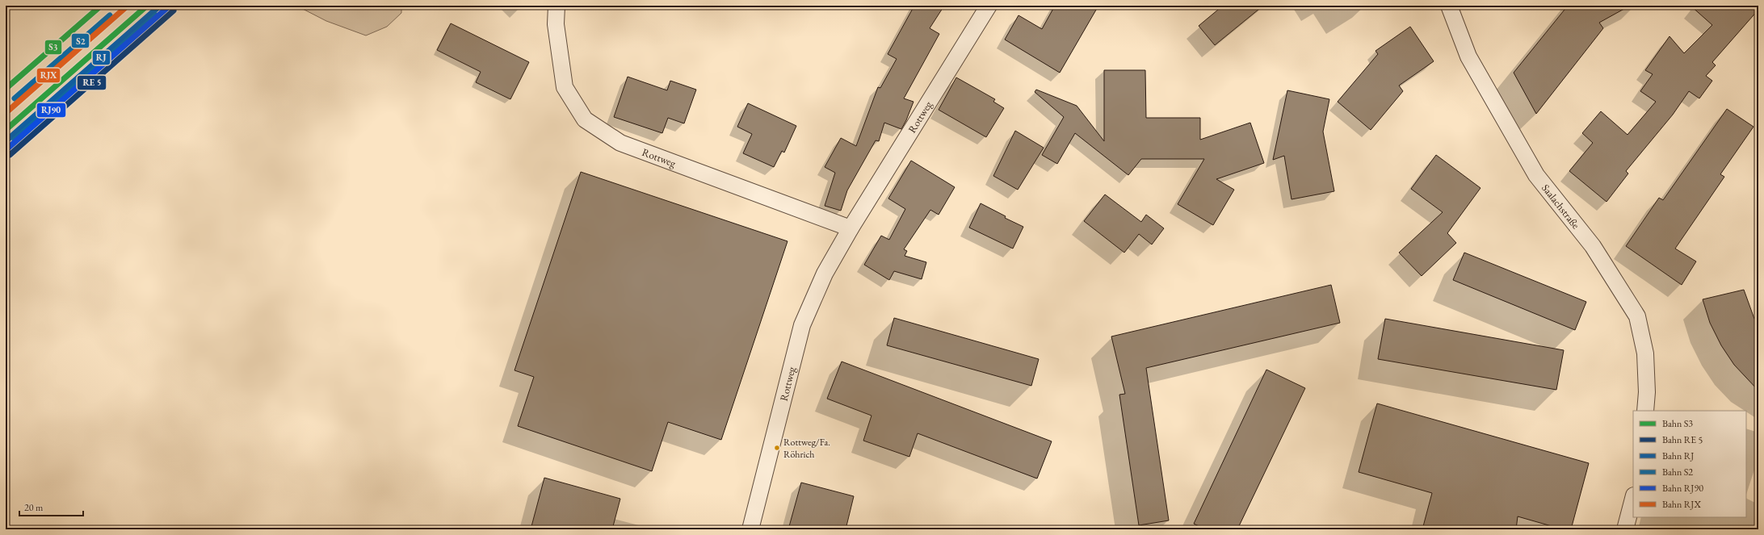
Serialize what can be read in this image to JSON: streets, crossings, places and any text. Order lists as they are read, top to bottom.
{
  "streets": {
    "street": ["Rottweg", "Saalachstraße"]
  },
  "places": ["Rottweg/Fa. Röhrich"],
  "lines": [
    "rail line S3",
    "rail line RJ",
    "rail line RJ90",
    "rail line RJX",
    "rail line S2"
  ],
  "legend": [
    "Bahn S3",
    "Bahn RE 5",
    "Bahn RJ",
    "Bahn S2",
    "Bahn RJ90",
    "Bahn RJX"
  ],
  "scale_bar": "20 m"
}
